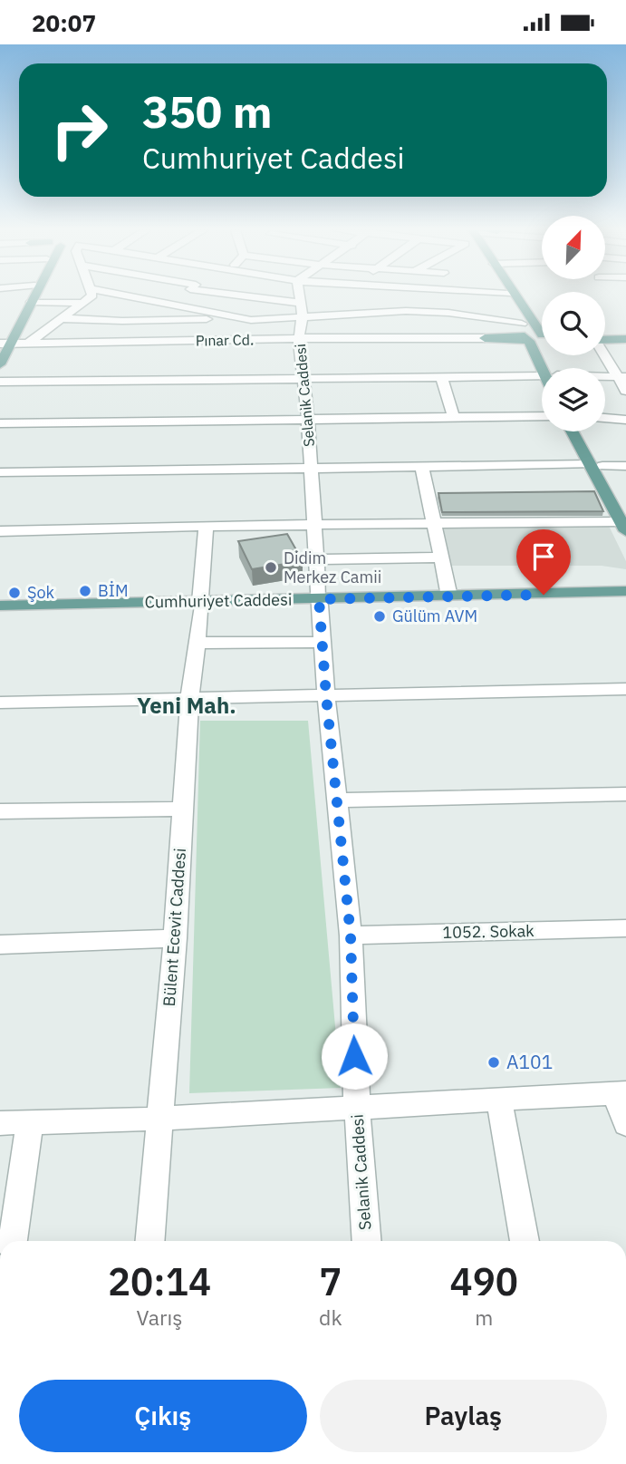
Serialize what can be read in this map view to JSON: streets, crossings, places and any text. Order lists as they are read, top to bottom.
{
  "streets": {
    "main road": ["Cumhuriyet Caddesi"],
    "street": [
      "Pınar Cd.",
      "Selanik Caddesi",
      "Bülent Ecevit Caddesi",
      "1052. Sokak"
    ]
  },
  "crossings": [
    ["Pınar Cd.", "Selanik Caddesi"],
    ["Selanik Caddesi", "Cumhuriyet Caddesi"],
    ["Selanik Caddesi", "1052. Sokak"],
    ["Cumhuriyet Caddesi", "Bülent Ecevit Caddesi"]
  ],
  "districts": ["Yeni Mah."],
  "places": [
    "Didim Merkez Camii",
    "BİM",
    "Şok",
    "Gülüm AVM",
    "A101"
  ],
  "north": "top right",
  "page": {
    "status": "20:07",
    "turn": ["350 m", "Cumhuriyet Caddesi"],
    "eta": [
      "20:14",
      "Varış",
      "7",
      "dk",
      "490",
      "m"
    ],
    "buttons": ["Çıkış", "Paylaş"]
  }
}
